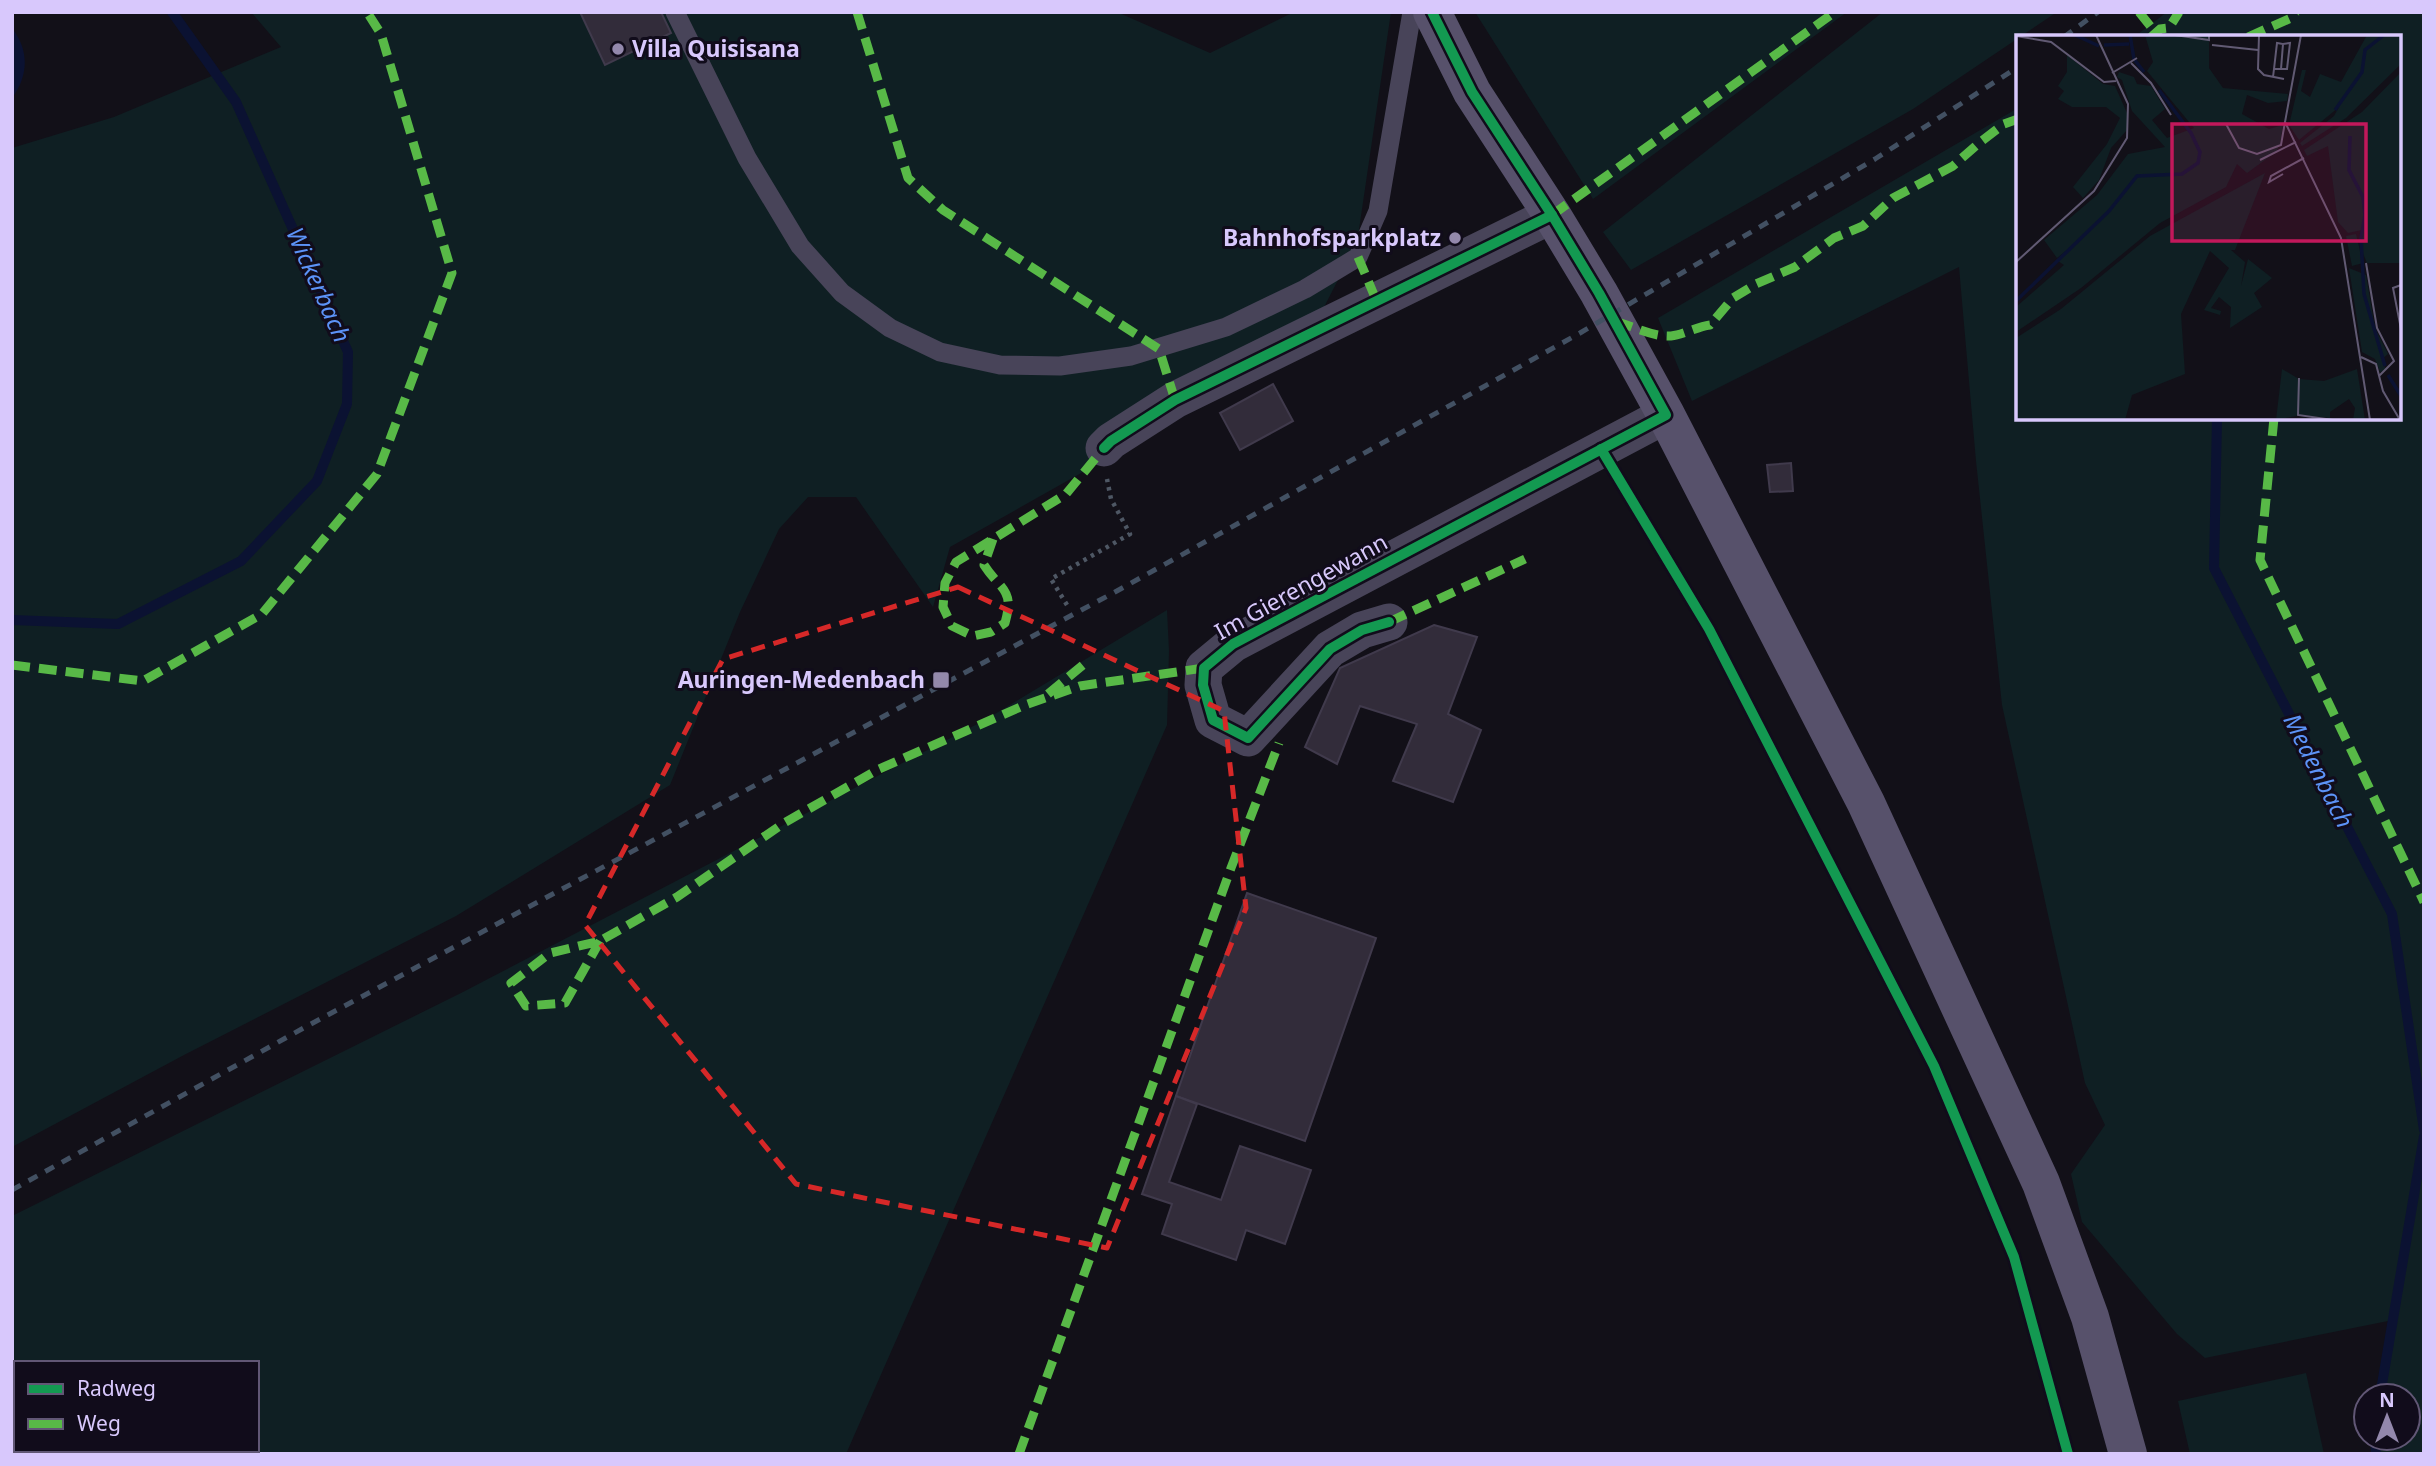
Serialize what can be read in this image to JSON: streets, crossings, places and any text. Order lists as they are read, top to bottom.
{
  "streets": {
    "street": ["Im Gierengewann"]
  },
  "water": ["Wickerbach", "Medenbach"],
  "places": {
    "other": ["Villa Quisisana", "Bahnhofsparkplatz"],
    "transit": ["Auringen-Medenbach"]
  },
  "legend": ["Radweg", "Weg"],
  "north": "top"
}
